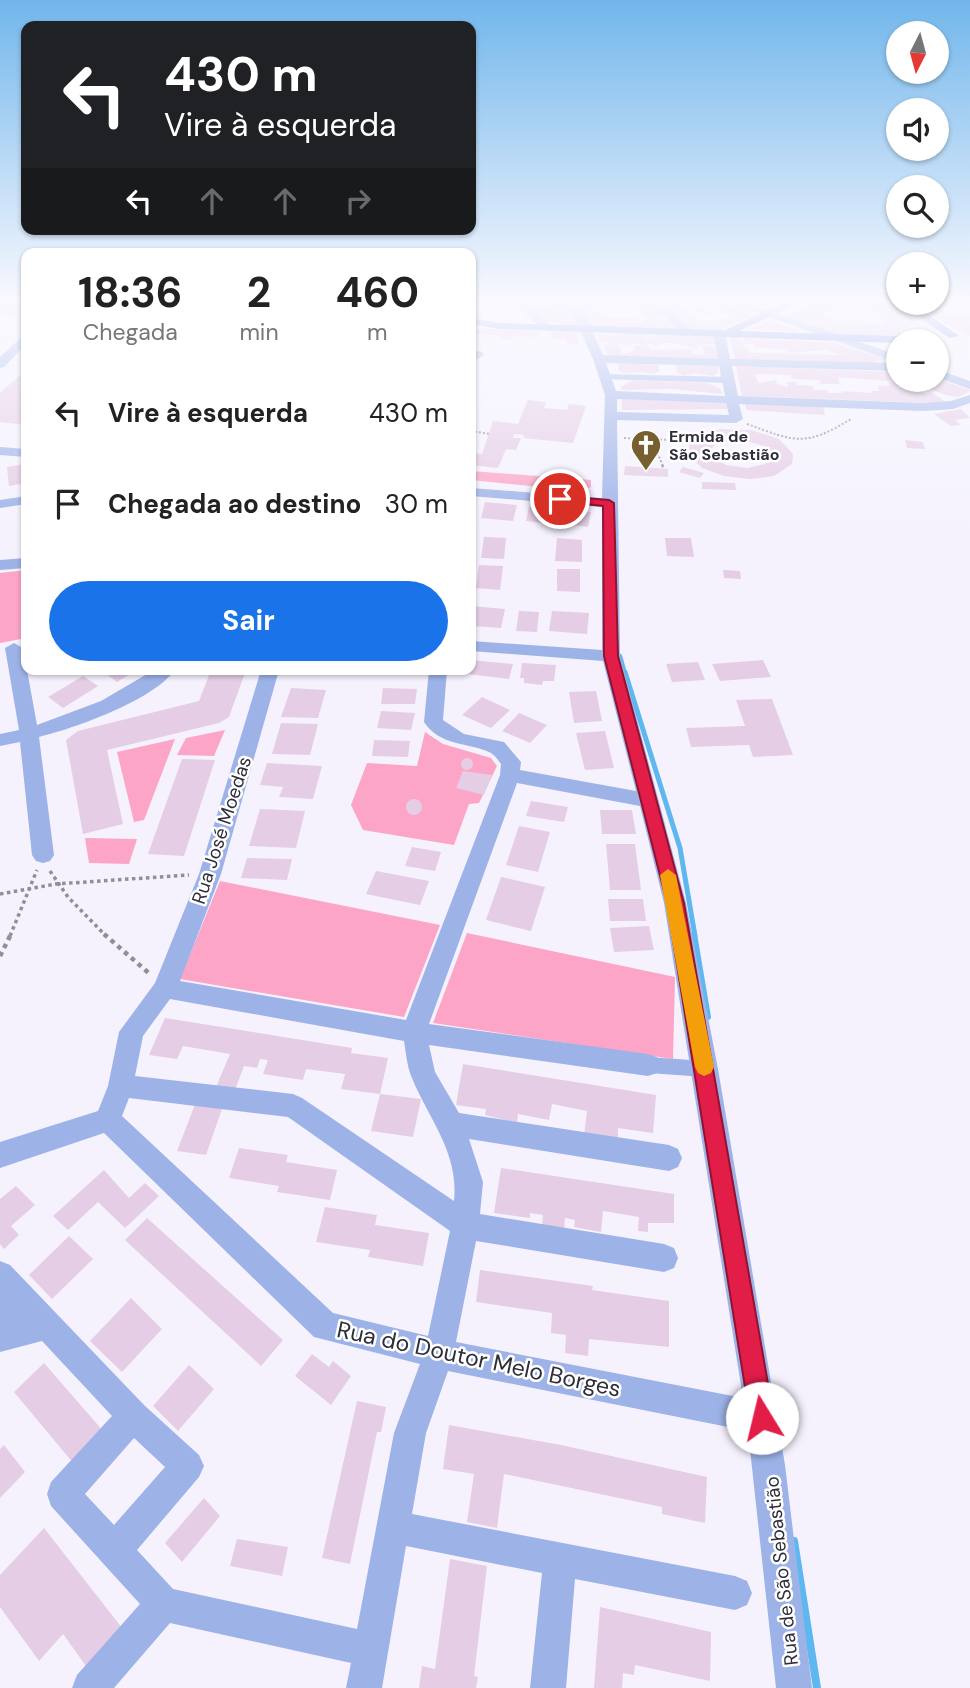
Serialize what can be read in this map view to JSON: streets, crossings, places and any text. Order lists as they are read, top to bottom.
{
  "streets": {
    "street": ["Rua José Moedas", "Rua do Doutor Melo Borges", "Rua de São Sebastião"]
  },
  "crossings": [
    ["Rua José Moedas", "Rua do Doutor Melo Borges"],
    ["Rua do Doutor Melo Borges", "Rua de São Sebastião"]
  ],
  "places": {
    "church": ["Ermida de São Sebastião"]
  },
  "north": "bottom",
  "page": {
    "map_buttons": ["+", "−"],
    "turn": ["430 m", "Vire à esquerda"],
    "eta": [
      "18:36",
      "Chegada",
      "2",
      "min",
      "460",
      "m"
    ],
    "list": [
      {
        "name": "Vire à esquerda",
        "value": "430 m"
      },
      {
        "name": "Chegada ao destino",
        "value": "30 m"
      }
    ],
    "buttons": "Sair"
  }
}
